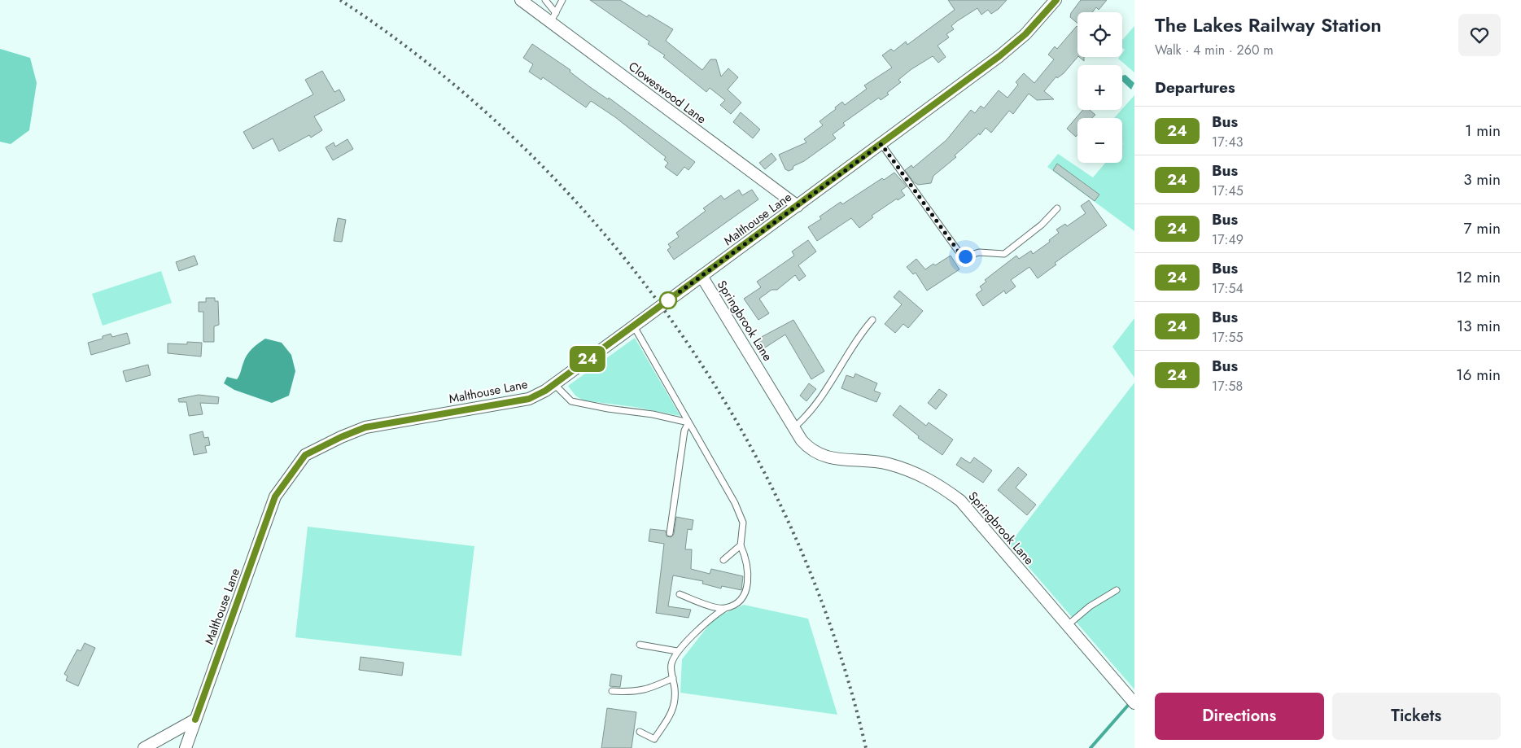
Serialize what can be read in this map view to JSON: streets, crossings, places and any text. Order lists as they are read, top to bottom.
{
  "streets": {
    "street": ["Cloweswood Lane", "Malthouse Lane", "Springbrook Lane"]
  },
  "crossings": [
    ["Cloweswood Lane", "Malthouse Lane"],
    ["Malthouse Lane", "Springbrook Lane"]
  ],
  "lines": ["bus line 24"],
  "page": {
    "on_map": "24",
    "heading": [
      ["The Lakes Railway Station", "Walk · 4 min · 260 m"],
      "Departures"
    ],
    "map_buttons": ["+", "−"],
    "list": [
      {
        "mark": "24",
        "name": "Bus",
        "note": "17:43",
        "value": "1 min"
      },
      {
        "mark": "24",
        "name": "Bus",
        "note": "17:45",
        "value": "3 min"
      },
      {
        "mark": "24",
        "name": "Bus",
        "note": "17:49",
        "value": "7 min"
      },
      {
        "mark": "24",
        "name": "Bus",
        "note": "17:54",
        "value": "12 min"
      },
      {
        "mark": "24",
        "name": "Bus",
        "note": "17:55",
        "value": "13 min"
      },
      {
        "mark": "24",
        "name": "Bus",
        "note": "17:58",
        "value": "16 min"
      }
    ],
    "buttons": ["Directions", "Tickets"]
  }
}
